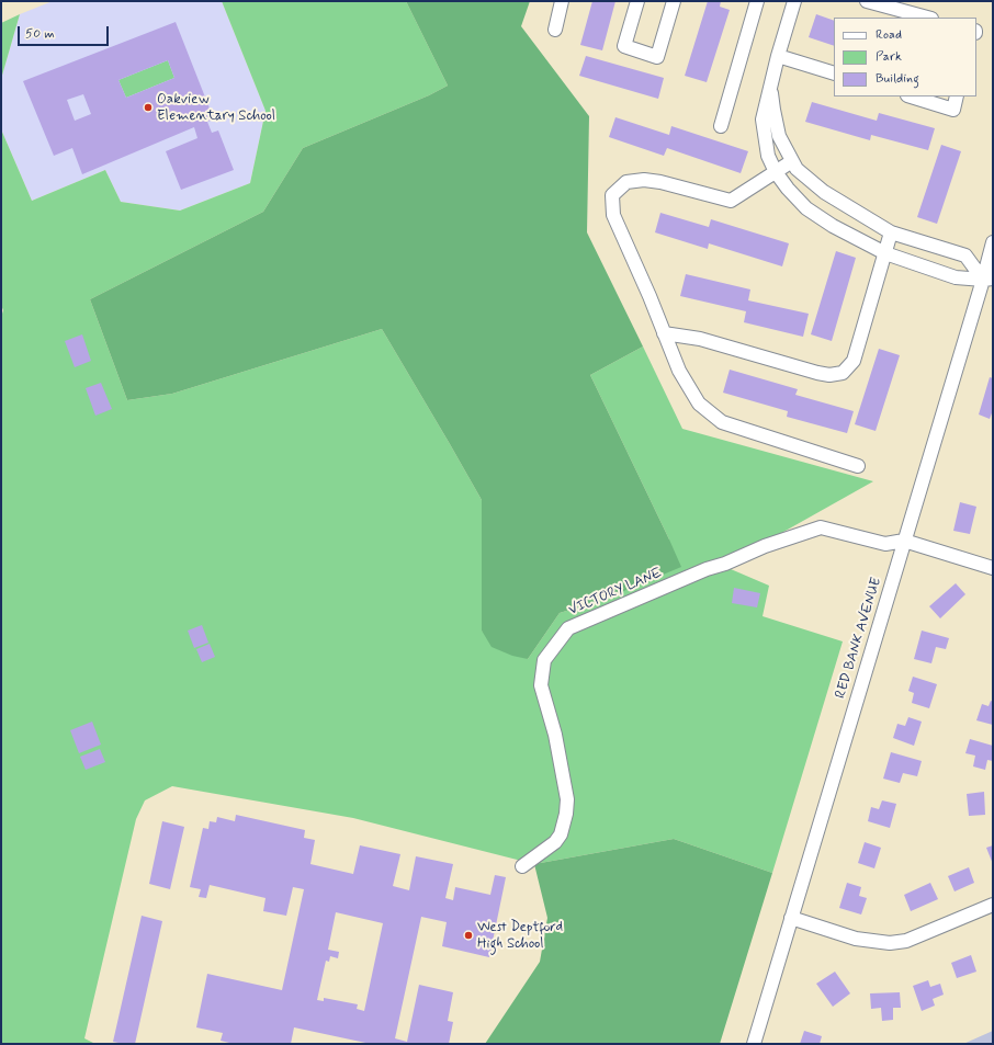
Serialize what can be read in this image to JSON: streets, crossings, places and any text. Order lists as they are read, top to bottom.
{
  "streets": {
    "street": ["VICTORY LANE", "RED BANK AVENUE"]
  },
  "crossings": [
    ["VICTORY LANE", "RED BANK AVENUE"]
  ],
  "places": ["Oakview Elementary School", "West Deptford High School"],
  "legend": ["Road", "Park", "Building"],
  "scale_bar": "50 m"
}
